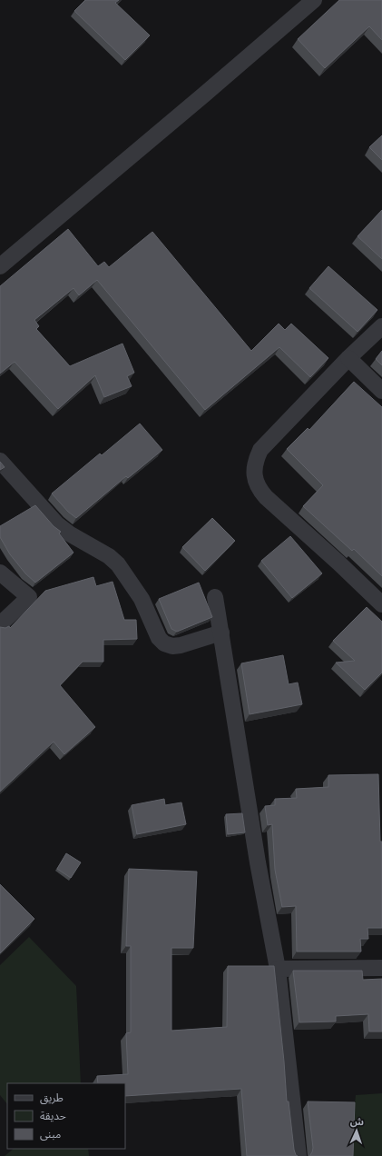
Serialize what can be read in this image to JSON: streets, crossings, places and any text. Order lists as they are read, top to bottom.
{
  "legend": ["طريق", "حديقة", "مبنى"],
  "north": "top"
}
